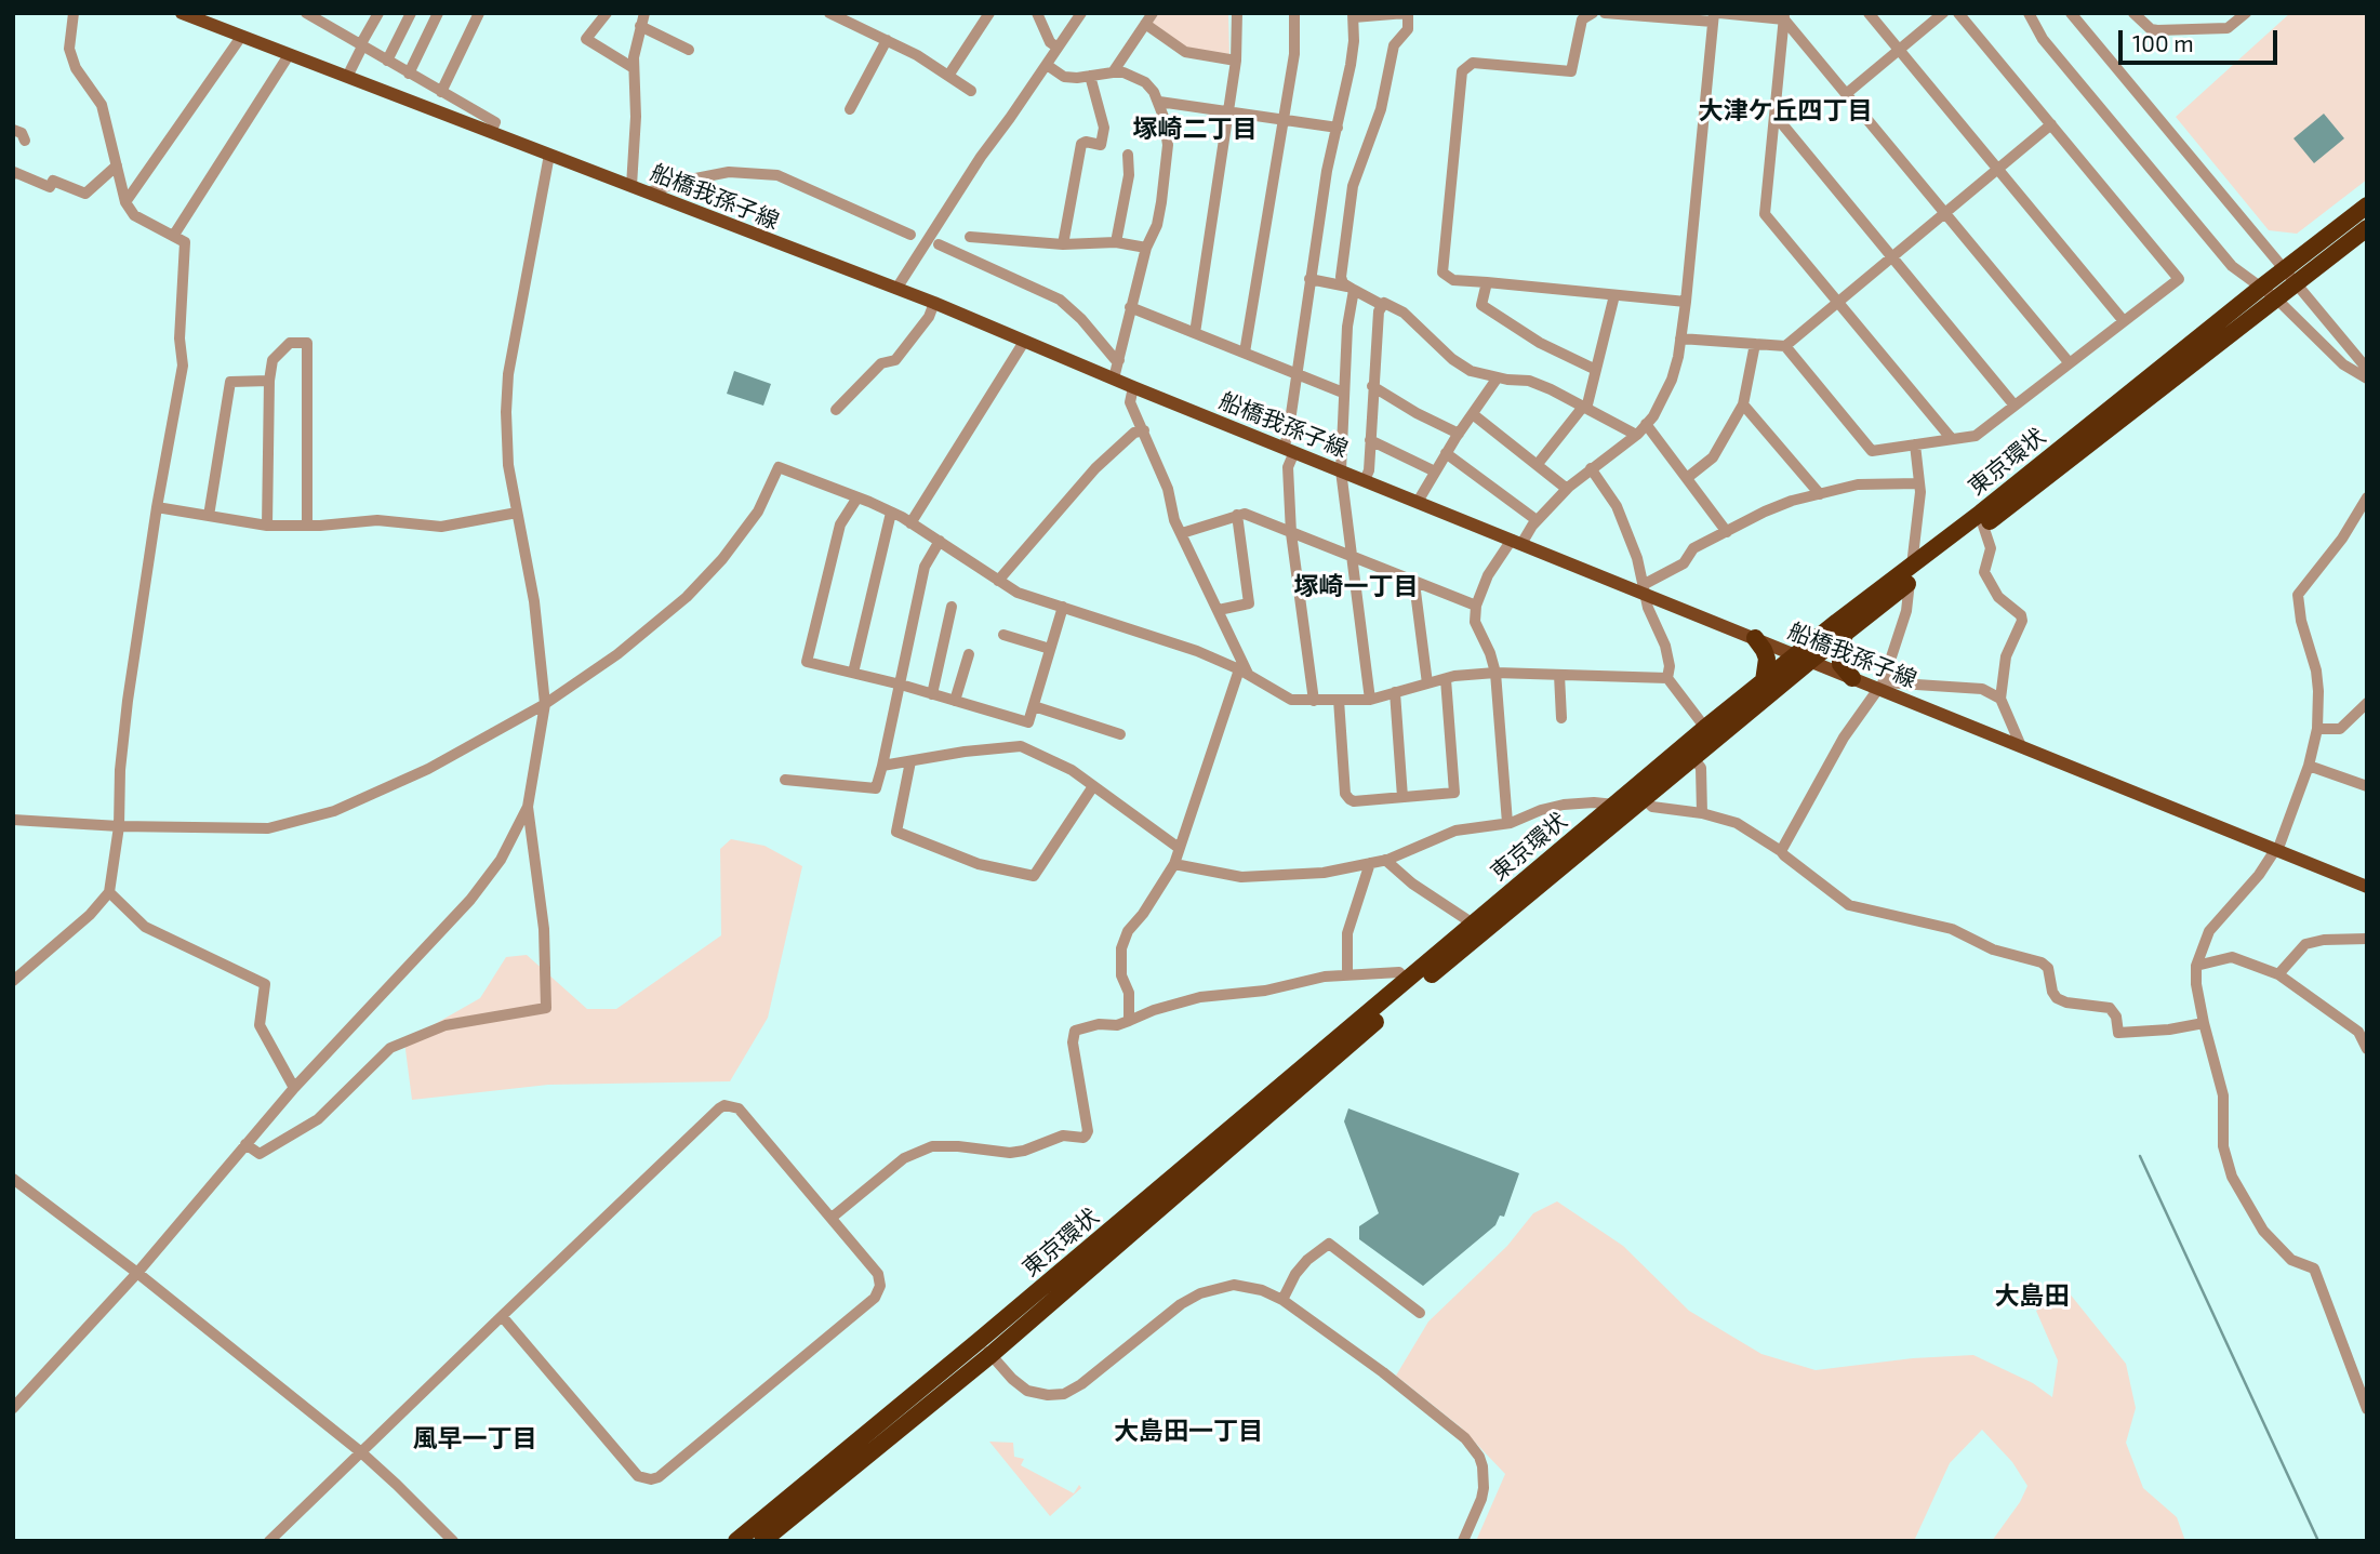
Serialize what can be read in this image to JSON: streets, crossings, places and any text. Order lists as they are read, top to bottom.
{
  "streets": {
    "highway": ["東京環状"],
    "main road": ["船橋我孫子線"]
  },
  "crossings": [
    ["船橋我孫子線", "東京環状"]
  ],
  "districts": [
    "大津ケ丘四丁目",
    "塚崎二丁目",
    "塚崎一丁目",
    "大島田",
    "大島田一丁目",
    "風早一丁目"
  ],
  "scale_bar": "100 m"
}
